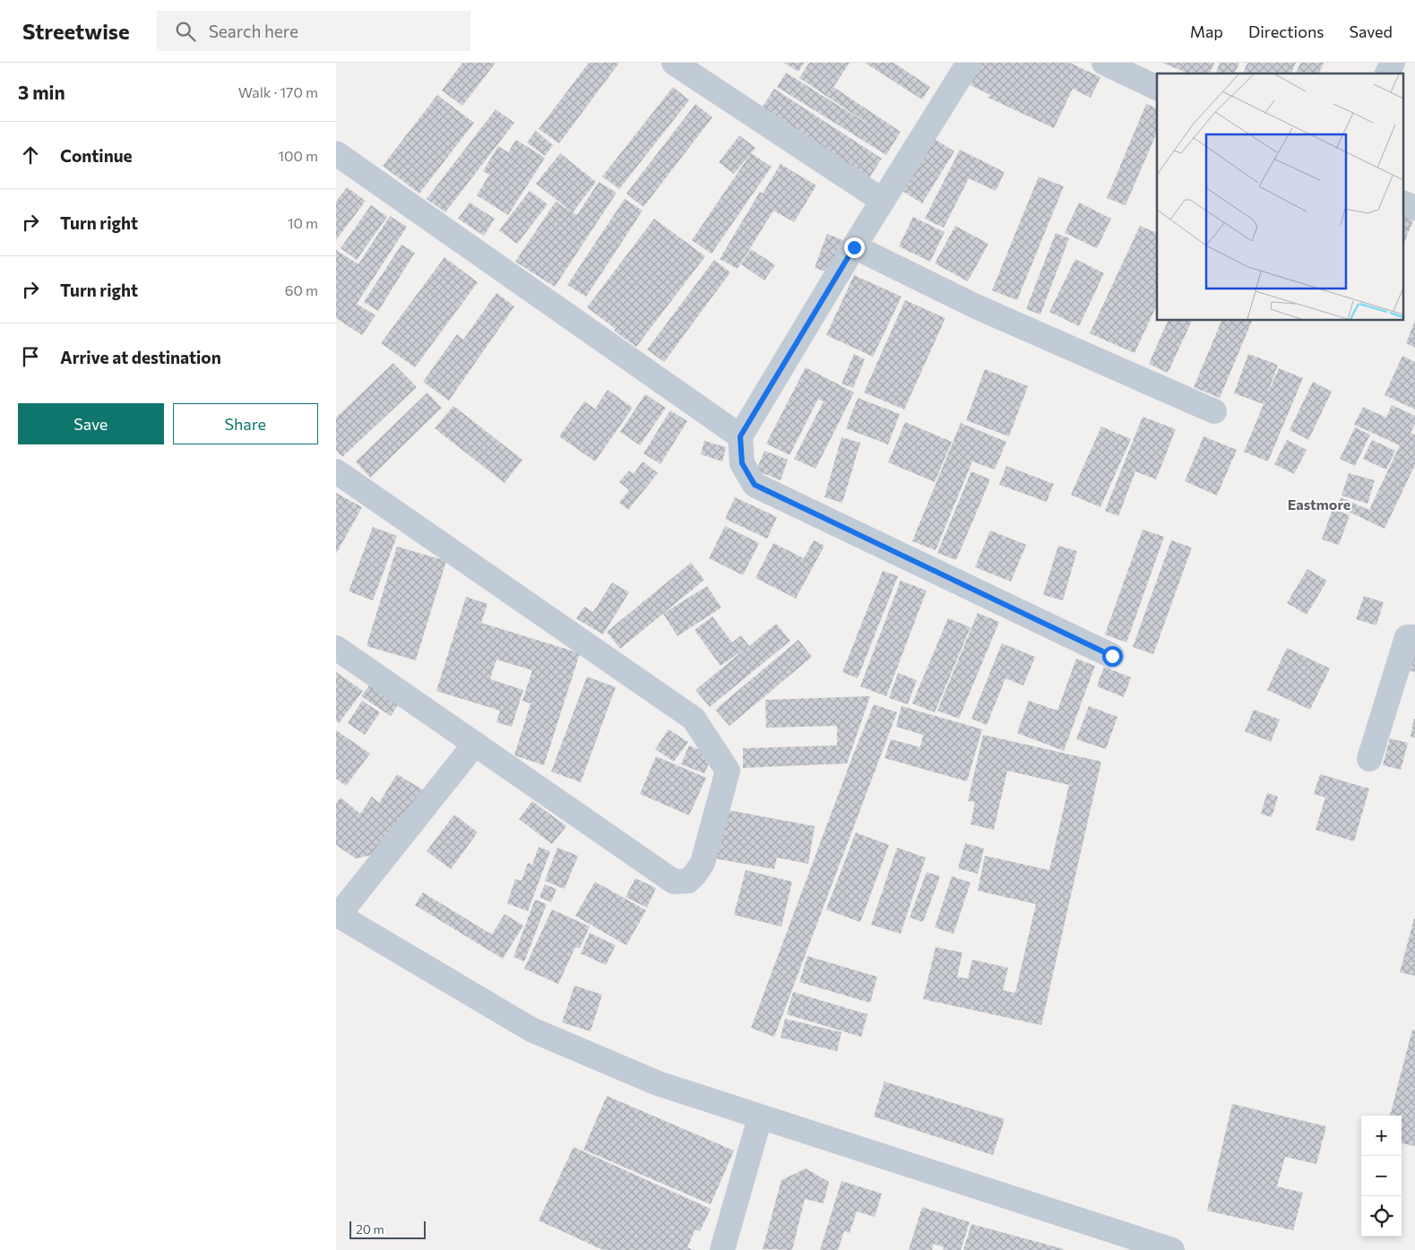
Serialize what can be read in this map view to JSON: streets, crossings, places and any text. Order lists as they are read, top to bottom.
{
  "districts": ["Eastmore"],
  "scale_bar": "20 m",
  "page": {
    "header": "Streetwise",
    "search": "Search here",
    "nav": ["Map", "Directions", "Saved"],
    "heading": ["3 min", "Walk · 170 m"],
    "list": [
      ["Continue", "100 m"],
      ["Turn right", "10 m"],
      ["Turn right", "60 m"],
      "Arrive at destination"
    ],
    "buttons": ["Save", "Share"],
    "map_buttons": ["+", "−"],
    "scale": "20 m"
  }
}
